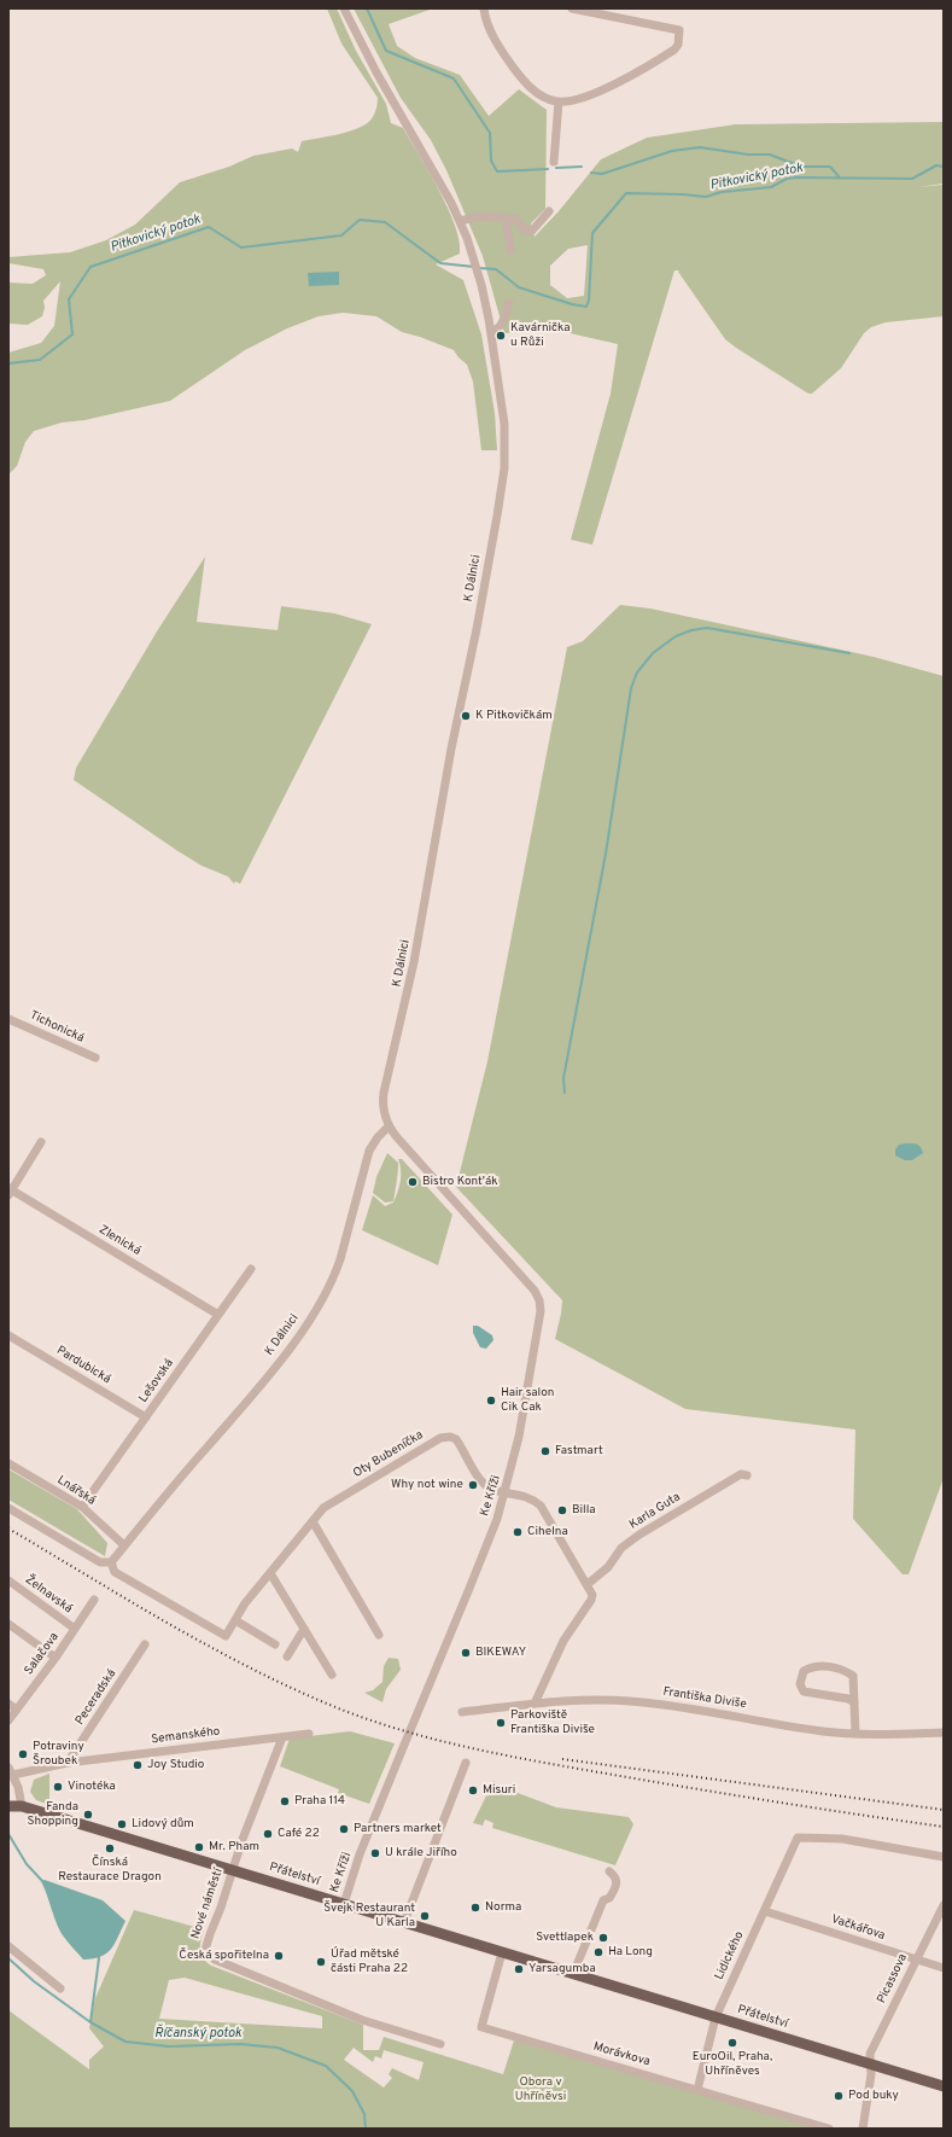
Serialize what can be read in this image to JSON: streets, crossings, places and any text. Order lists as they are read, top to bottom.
{
  "streets": {
    "main road": ["Přátelství"],
    "street": [
      "K Dálnici",
      "Tichonická",
      "Zlenická",
      "Pardubická",
      "Lešovská",
      "Oty Bubeníčka",
      "Lnářská",
      "Ke Kříži",
      "Karla Guta",
      "Želnavská",
      "Salačova",
      "Peceradská",
      "Františka Diviše",
      "Semanského",
      "Nové náměstí",
      "Vačkářova",
      "Lidického",
      "Picassova",
      "Morávkova"
    ]
  },
  "crossings": [
    ["K Dálnici", "Oty Bubeníčka"],
    ["K Dálnici", "Lnářská"],
    ["K Dálnici", "Ke Kříži"],
    ["Zlenická", "Lešovská"],
    ["Pardubická", "Lešovská"],
    ["Lešovská", "Lnářská"],
    ["Oty Bubeníčka", "Ke Kříži"],
    ["Ke Kříži", "Přátelství"],
    ["Želnavská", "Salačova"],
    ["Peceradská", "Semanského"],
    ["Semanského", "Nové náměstí"],
    ["Přátelství", "Nové náměstí"],
    ["Přátelství", "Lidického"],
    ["Přátelství", "Picassova"],
    ["Přátelství", "Morávkova"],
    ["Vačkářova", "Lidického"],
    ["Vačkářova", "Picassova"],
    ["Lidického", "Morávkova"]
  ],
  "water": ["Pitkovický potok", "Říčanský potok"],
  "parks": ["Obora v Uhříněvsi"],
  "places": [
    "Kavárnička u Růži",
    "K Pitkovičkám",
    "Bistro Kont'ák",
    "Hair salon Cik Cak",
    "Fastmart",
    "Why not wine",
    "Billa",
    "Cihelna",
    "BIKEWAY",
    "Parkoviště Františka Diviše",
    "Potraviny Šroubek",
    "Joy Studio",
    "Vinotéka",
    "Misuri",
    "Praha 114",
    "Fanda Shopping",
    "Lidový dům",
    "Partners market",
    "Café 22",
    "Mr. Pham",
    "Čínská Restaurace Dragon",
    "U krále Jiřího",
    "Norma",
    "Švejk Restaurant U Karla",
    "Svettlapek",
    "Ha Long",
    "Česká spořitelna",
    "Úřad mětské části Praha 22",
    "Yarsagumba",
    "EuroOil, Praha, Uhříněves",
    "Pod buky"
  ]
}
